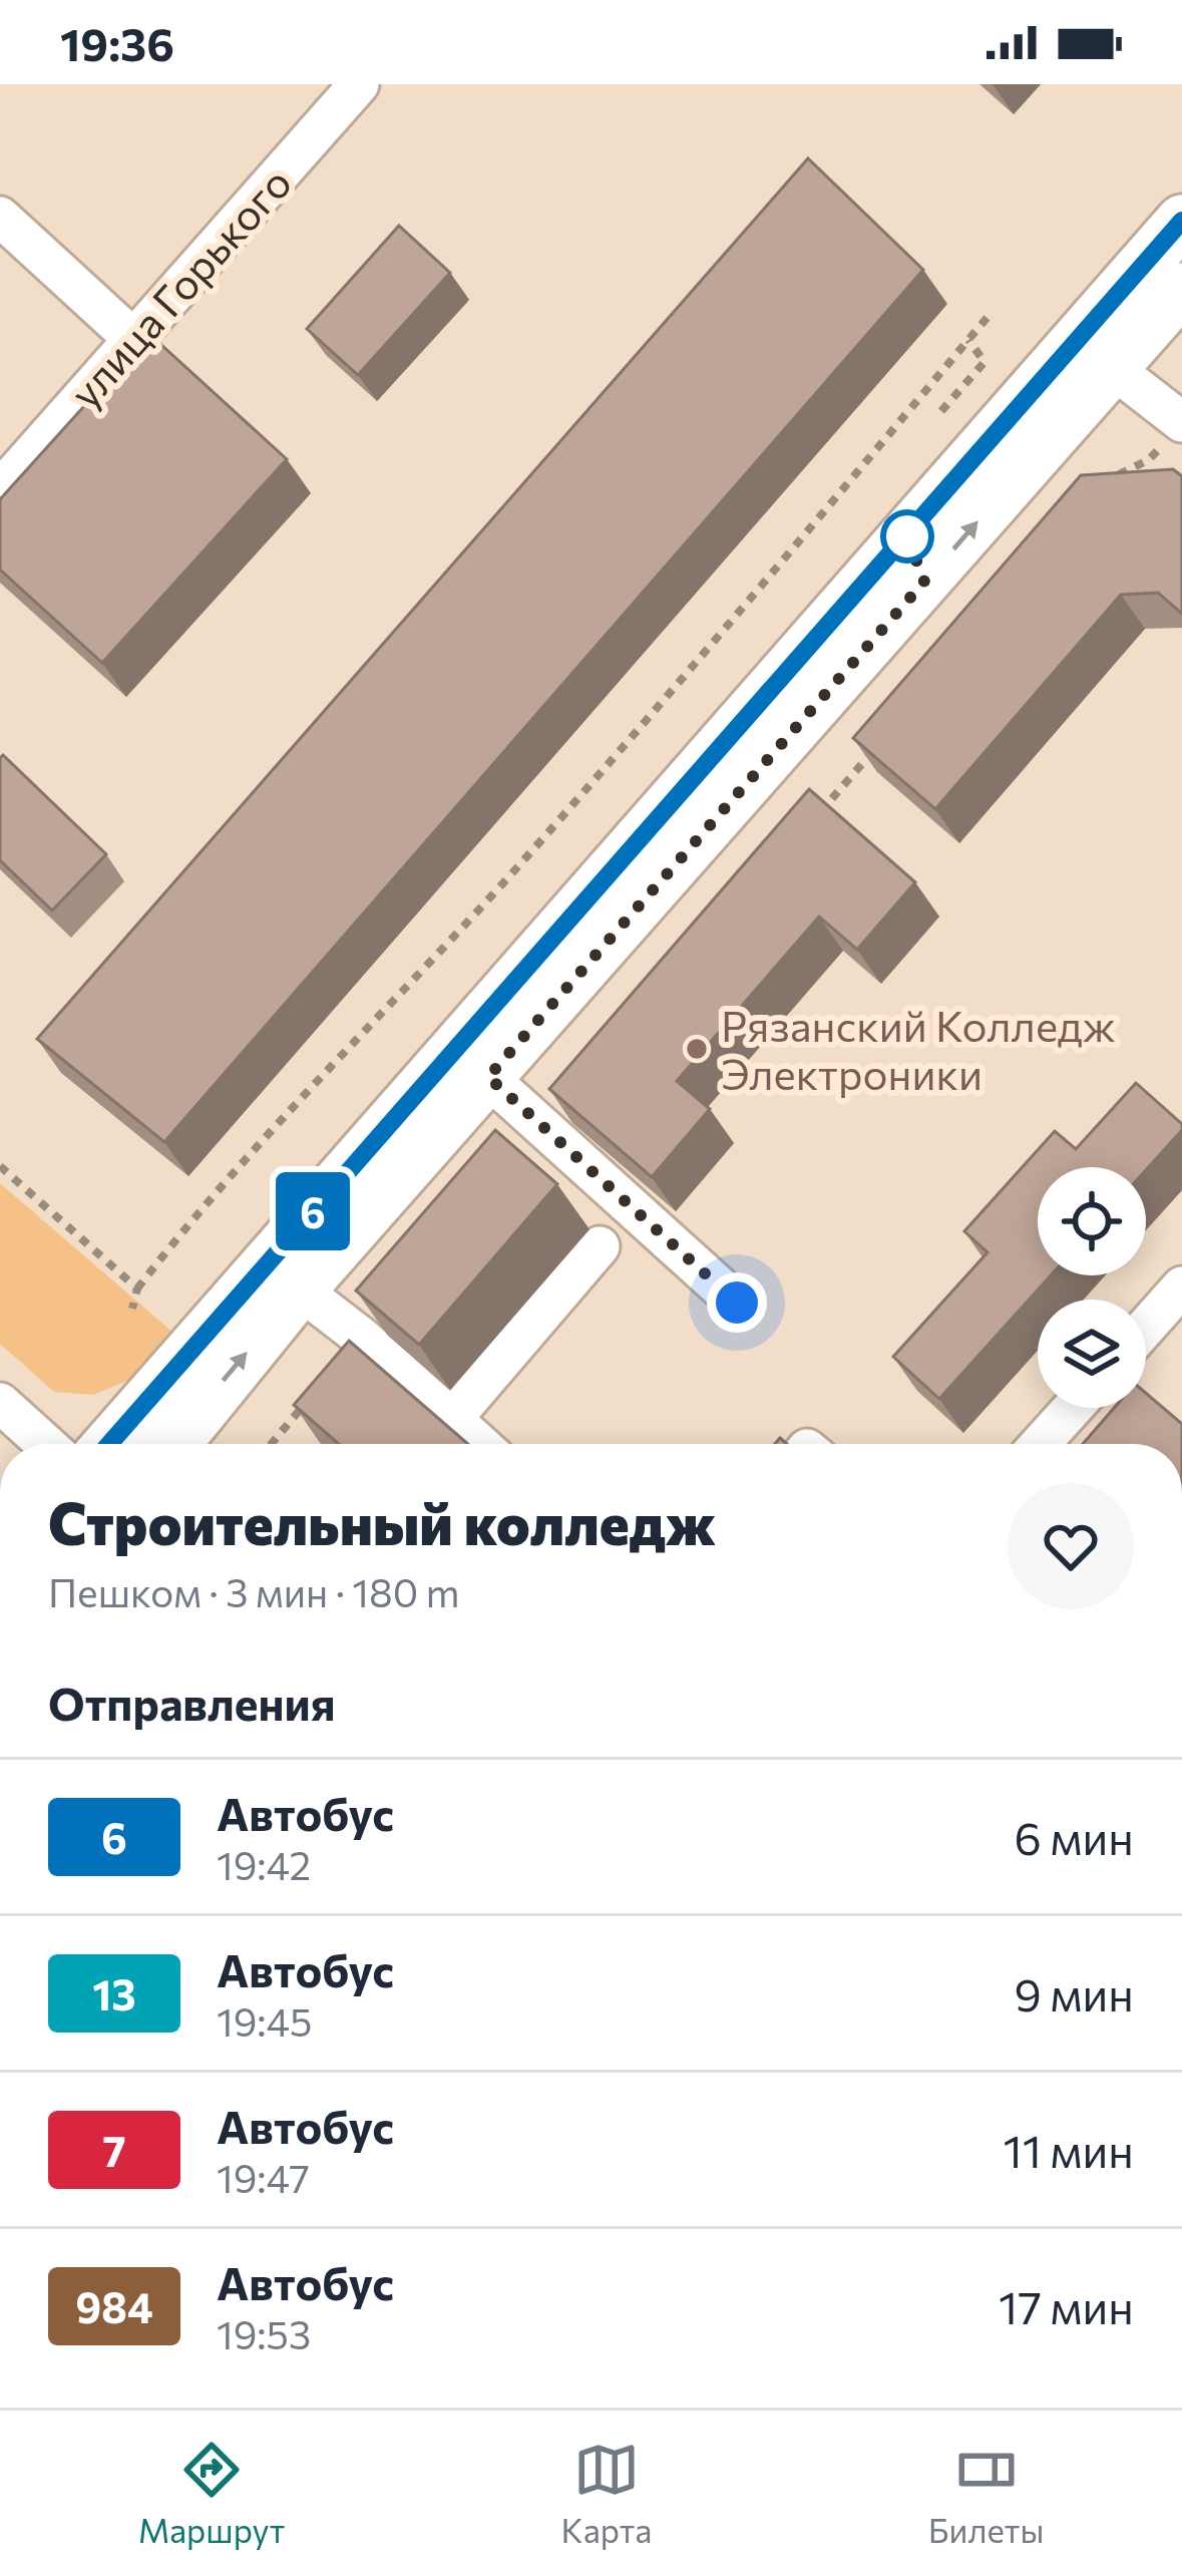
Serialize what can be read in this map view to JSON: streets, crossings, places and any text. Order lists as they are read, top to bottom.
{
  "streets": {
    "street": ["улица Горького"]
  },
  "places": ["Рязанский Колледж Электроники"],
  "lines": ["bus line 6"],
  "page": {
    "status": "19:36",
    "on_map": "6",
    "heading": [
      ["Строительный колледж", "Пешком · 3 мин · 180 m"],
      "Отправления"
    ],
    "list": [
      {
        "mark": "6",
        "name": "Автобус",
        "note": "19:42",
        "value": "6 мин"
      },
      {
        "mark": "13",
        "name": "Автобус",
        "note": "19:45",
        "value": "9 мин"
      },
      {
        "mark": "7",
        "name": "Автобус",
        "note": "19:47",
        "value": "11 мин"
      },
      {
        "mark": "984",
        "name": "Автобус",
        "note": "19:53",
        "value": "17 мин"
      }
    ],
    "tabs": ["Маршрут", "Карта", "Билеты"]
  }
}
